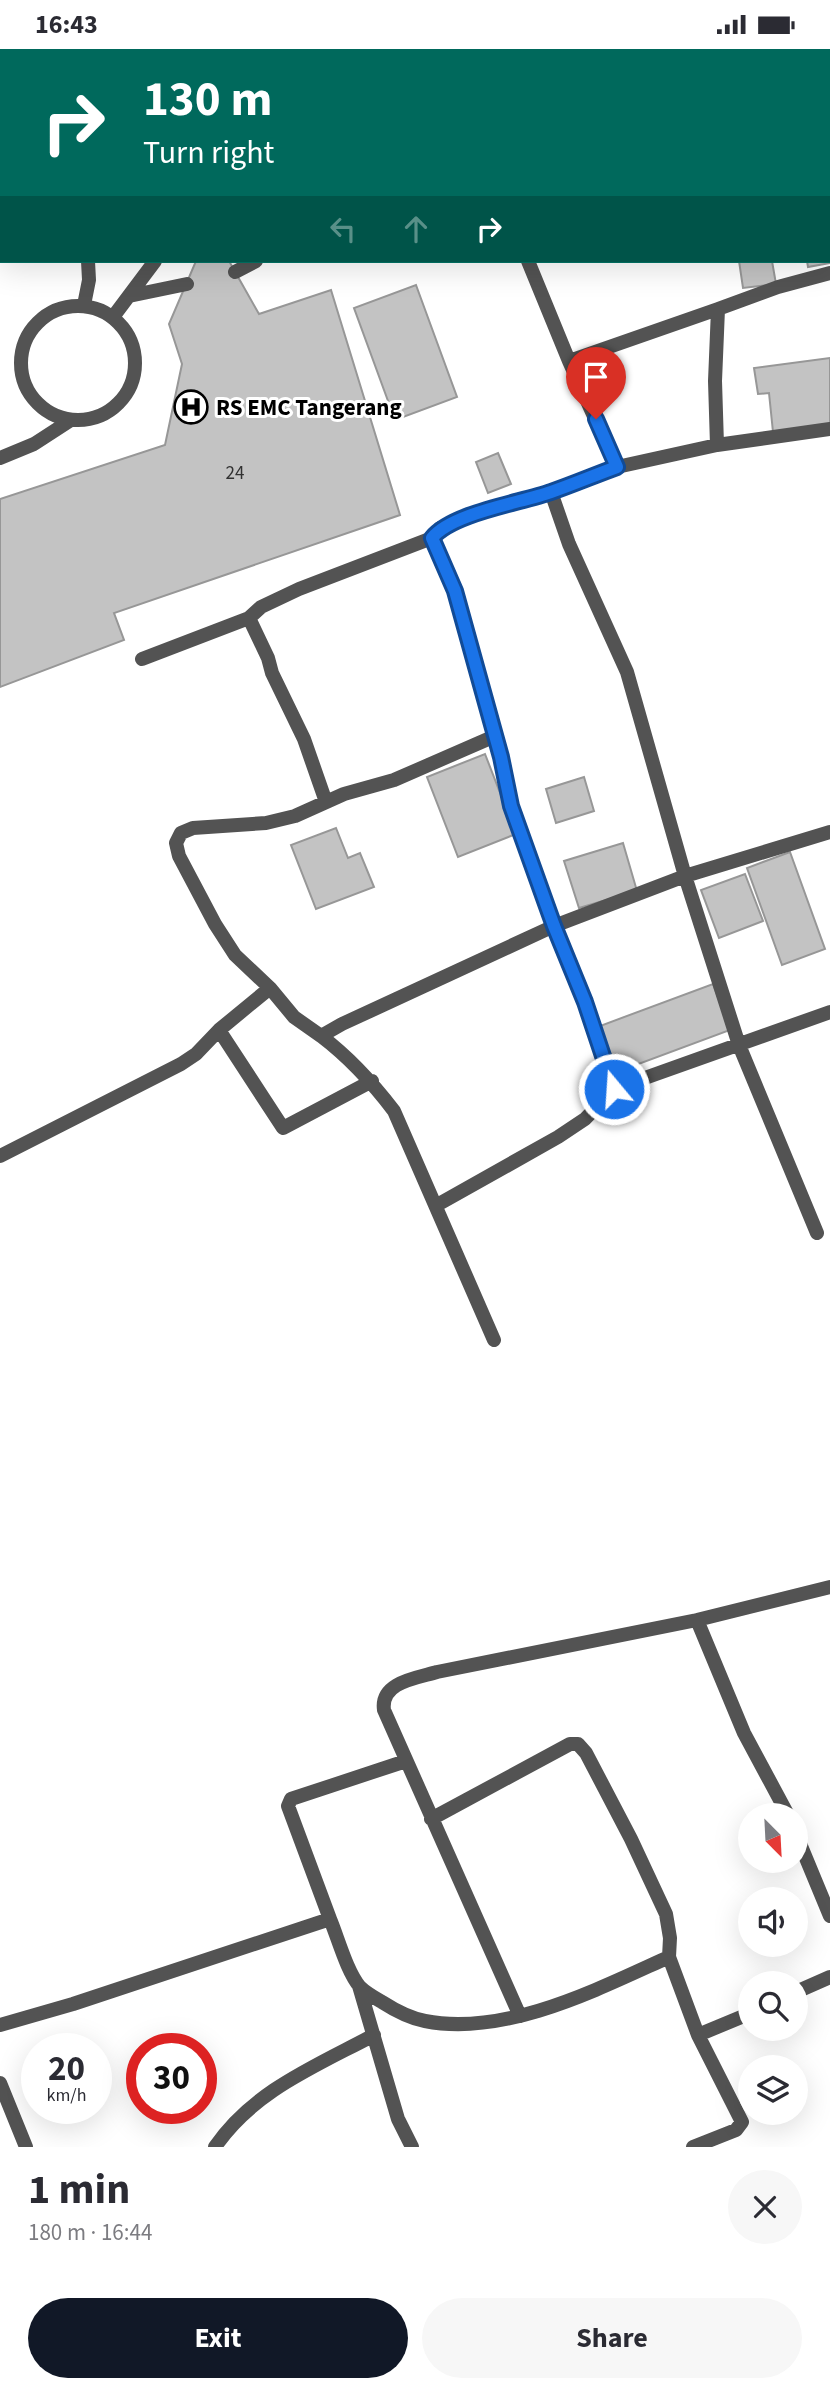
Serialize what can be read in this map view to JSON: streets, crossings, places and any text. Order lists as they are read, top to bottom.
{
  "places": {
    "hospital": ["RS EMC Tangerang"]
  },
  "house_numbers": ["24"],
  "north": "bottom right",
  "page": {
    "status": "16:43",
    "turn": ["130 m", "Turn right"],
    "speed": "20 km/h",
    "limit": "30",
    "heading": ["1 min", "180 m · 16:44"],
    "buttons": ["Exit", "Share"]
  }
}
